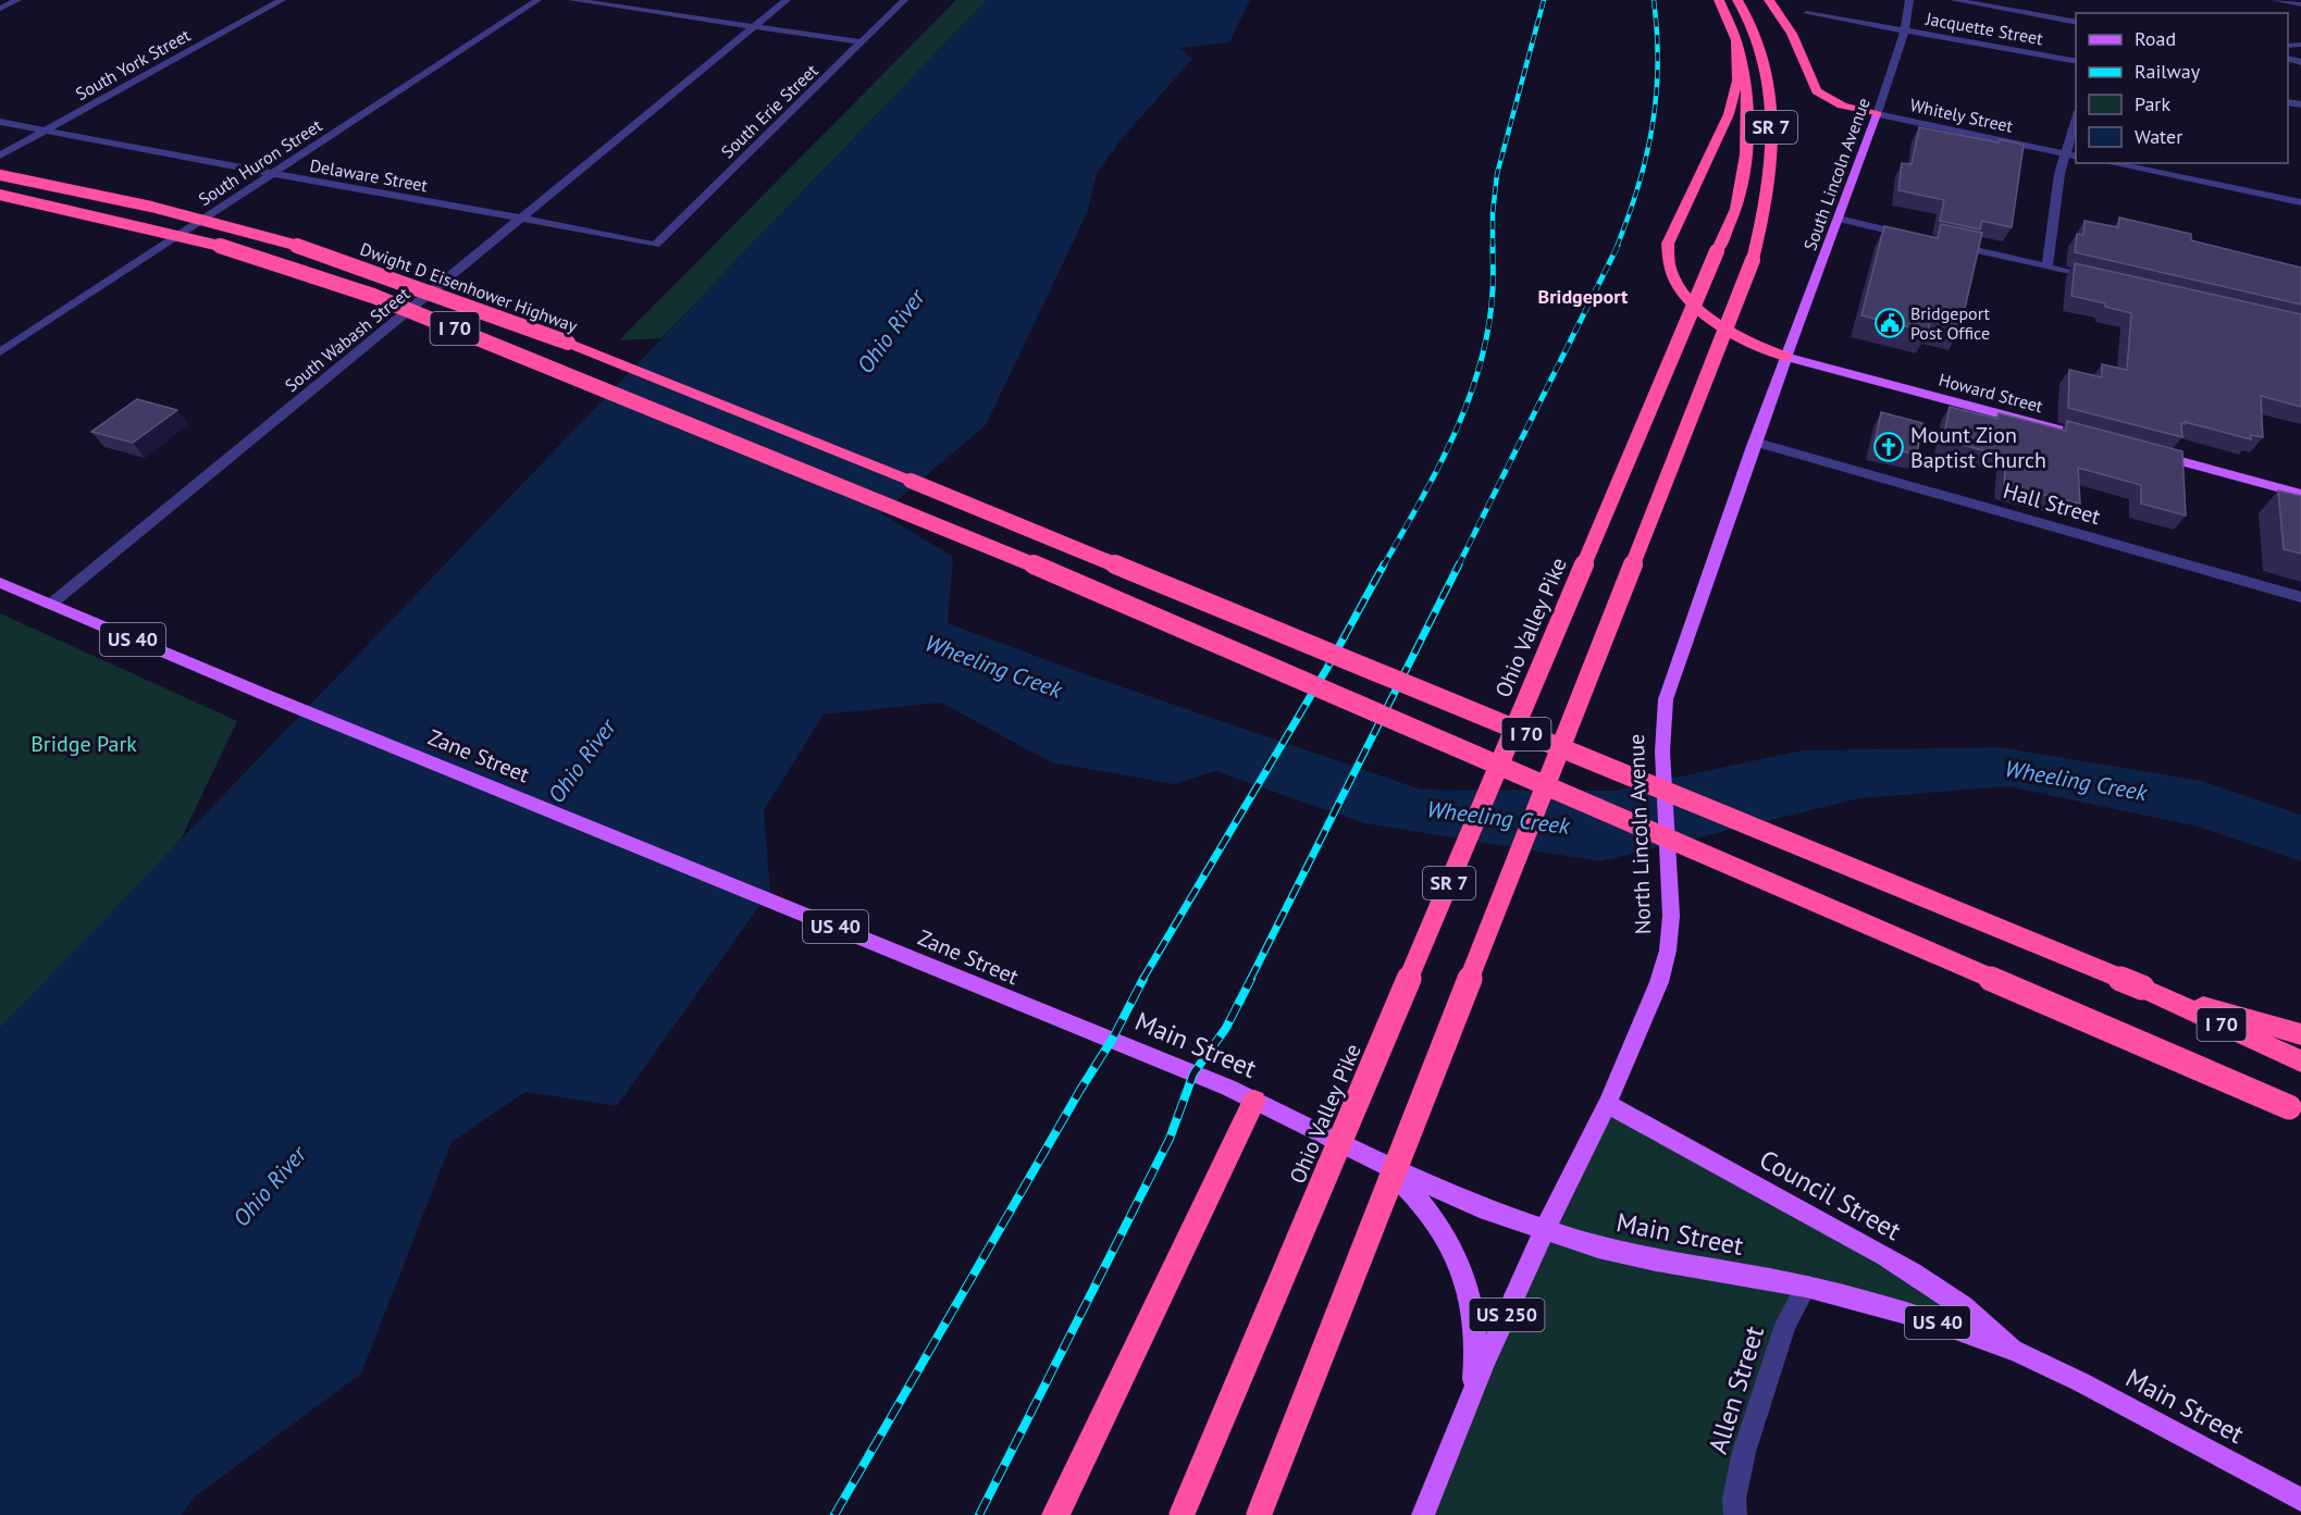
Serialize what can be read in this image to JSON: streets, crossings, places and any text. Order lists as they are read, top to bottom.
{
  "streets": {
    "highway": [
      "SR 7",
      "Dwight D Eisenhower Highway",
      "I 70",
      "Ohio Valley Pike"
    ],
    "main road": [
      "South Lincoln Avenue",
      "Howard Street",
      "US 40",
      "Zane Street",
      "North Lincoln Avenue",
      "Main Street",
      "Council Street",
      "US 250"
    ],
    "street": [
      "Jacquette Street",
      "South York Street",
      "South Erie Street",
      "Whitely Street",
      "South Huron Street",
      "Delaware Street",
      "South Wabash Street",
      "Hall Street",
      "Allen Street"
    ]
  },
  "crossings": [
    ["Jacquette Street", "South Lincoln Avenue"],
    ["South York Street", "Delaware Street"],
    ["South Erie Street", "Delaware Street"],
    ["Whitely Street", "South Lincoln Avenue"],
    ["South Huron Street", "Delaware Street"],
    ["South Lincoln Avenue", "Howard Street"],
    ["South Lincoln Avenue", "North Lincoln Avenue"],
    ["Delaware Street", "South Wabash Street"],
    ["Dwight D Eisenhower Highway", "I 70"],
    ["South Wabash Street", "Zane Street"],
    ["Howard Street", "North Lincoln Avenue"],
    ["Hall Street", "North Lincoln Avenue"],
    ["Zane Street", "Main Street"],
    ["North Lincoln Avenue", "Main Street"],
    ["North Lincoln Avenue", "Council Street"],
    ["Main Street", "Council Street"],
    ["Main Street", "Allen Street"]
  ],
  "districts": ["Bridgeport"],
  "water": ["Ohio River", "Wheeling Creek"],
  "parks": ["Bridge Park"],
  "places": {
    "public building": ["Bridgeport Post Office"],
    "church": ["Mount Zion Baptist Church"]
  },
  "legend": [
    "Road",
    "Railway",
    "Park",
    "Water"
  ]
}
